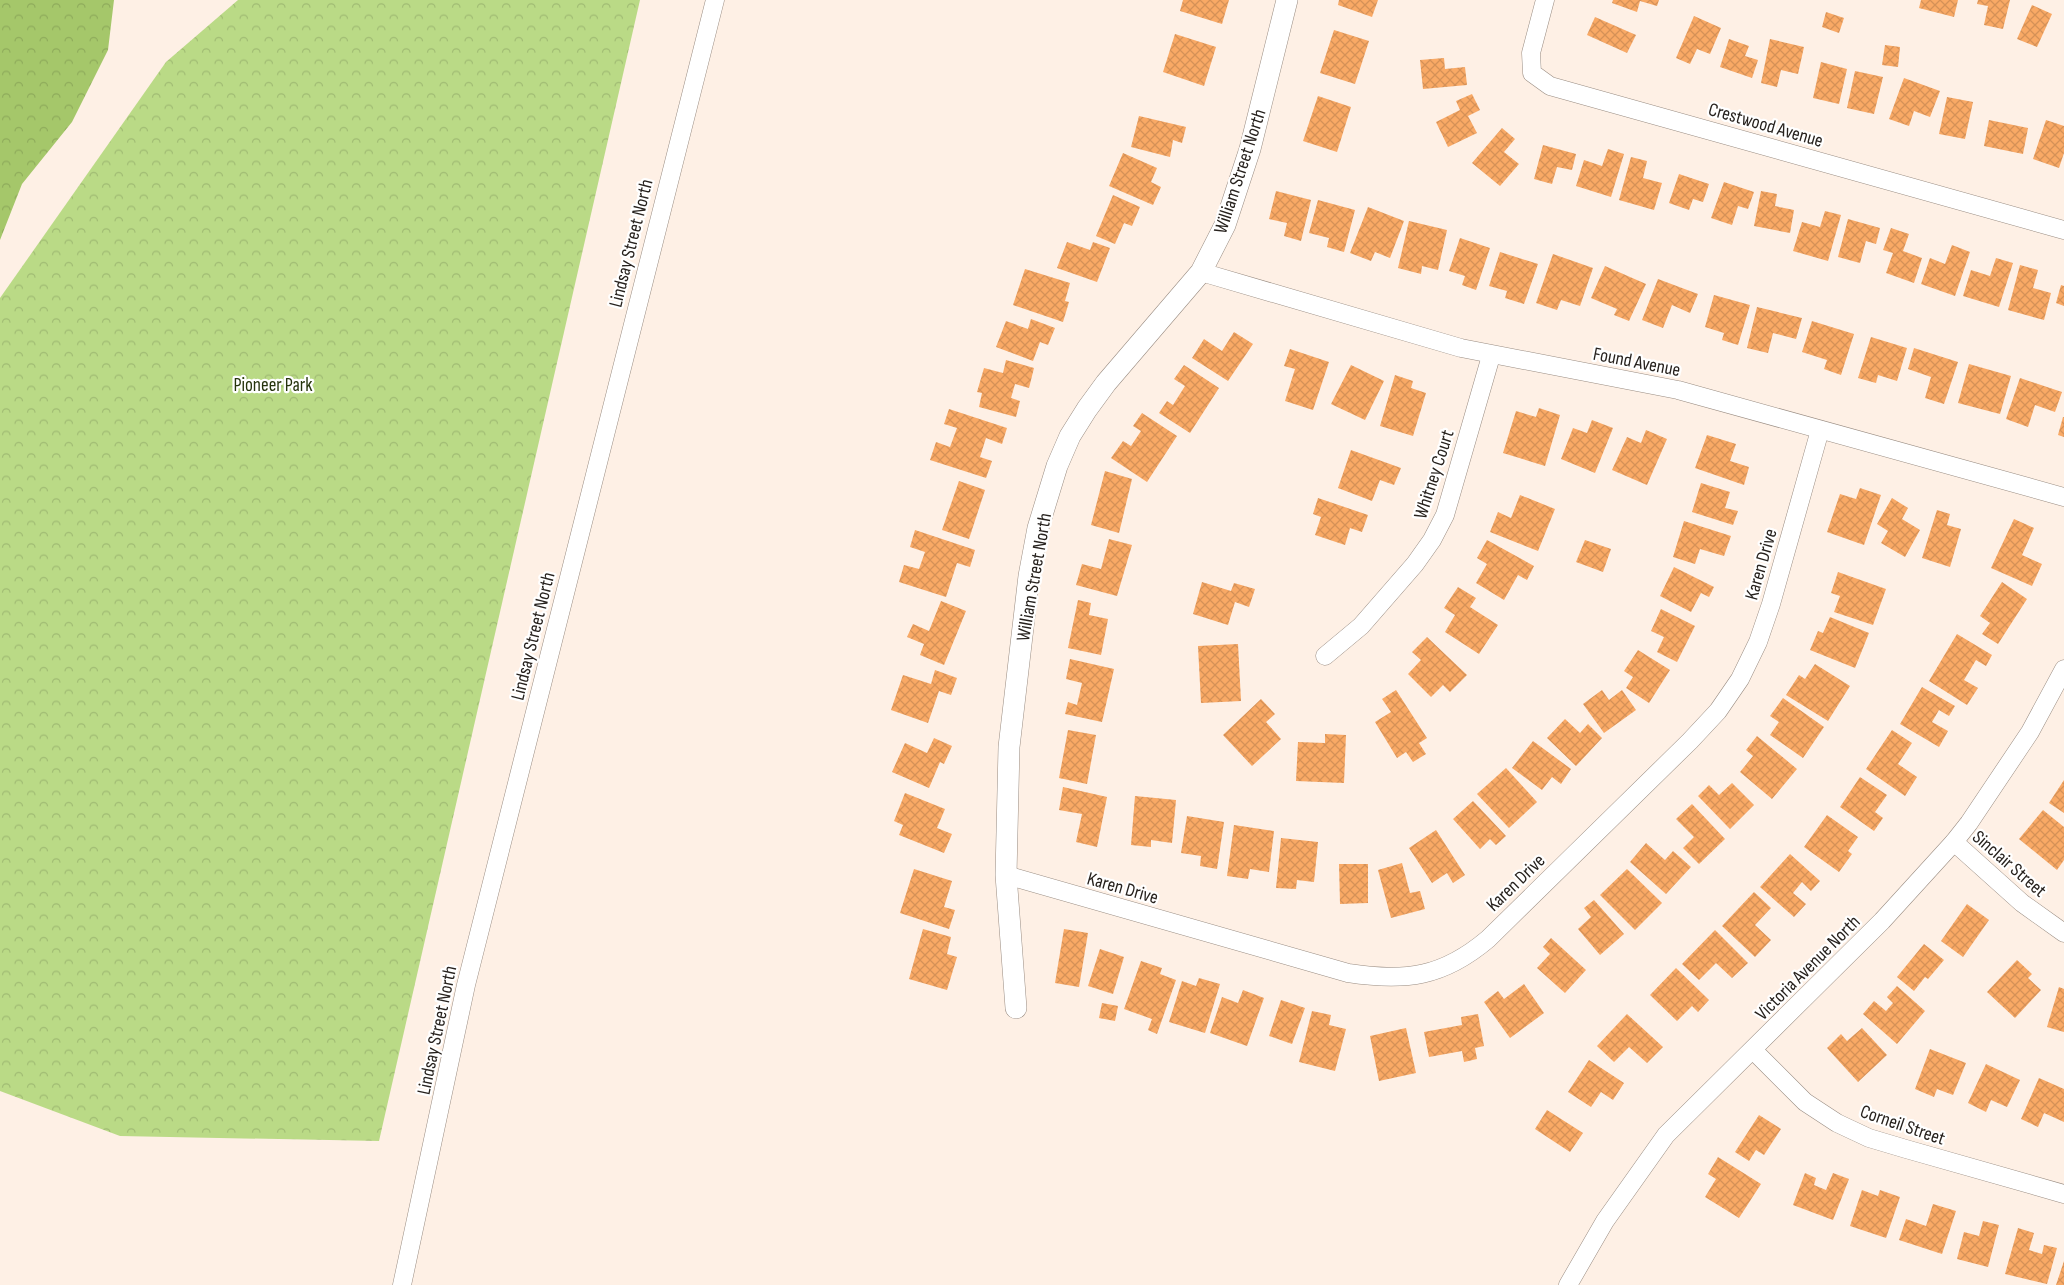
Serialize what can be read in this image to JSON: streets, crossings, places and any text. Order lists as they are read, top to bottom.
{
  "streets": {
    "street": [
      "Crestwood Avenue",
      "William Street North",
      "Lindsay Street North",
      "Found Avenue",
      "Whitney Court",
      "Karen Drive",
      "Sinclair Street",
      "Victoria Avenue North",
      "Corneil Street"
    ]
  },
  "crossings": [
    ["William Street North", "Found Avenue"],
    ["William Street North", "Karen Drive"],
    ["Found Avenue", "Whitney Court"],
    ["Found Avenue", "Karen Drive"],
    ["Sinclair Street", "Victoria Avenue North"],
    ["Victoria Avenue North", "Corneil Street"]
  ],
  "parks": ["Pioneer Park"]
}
